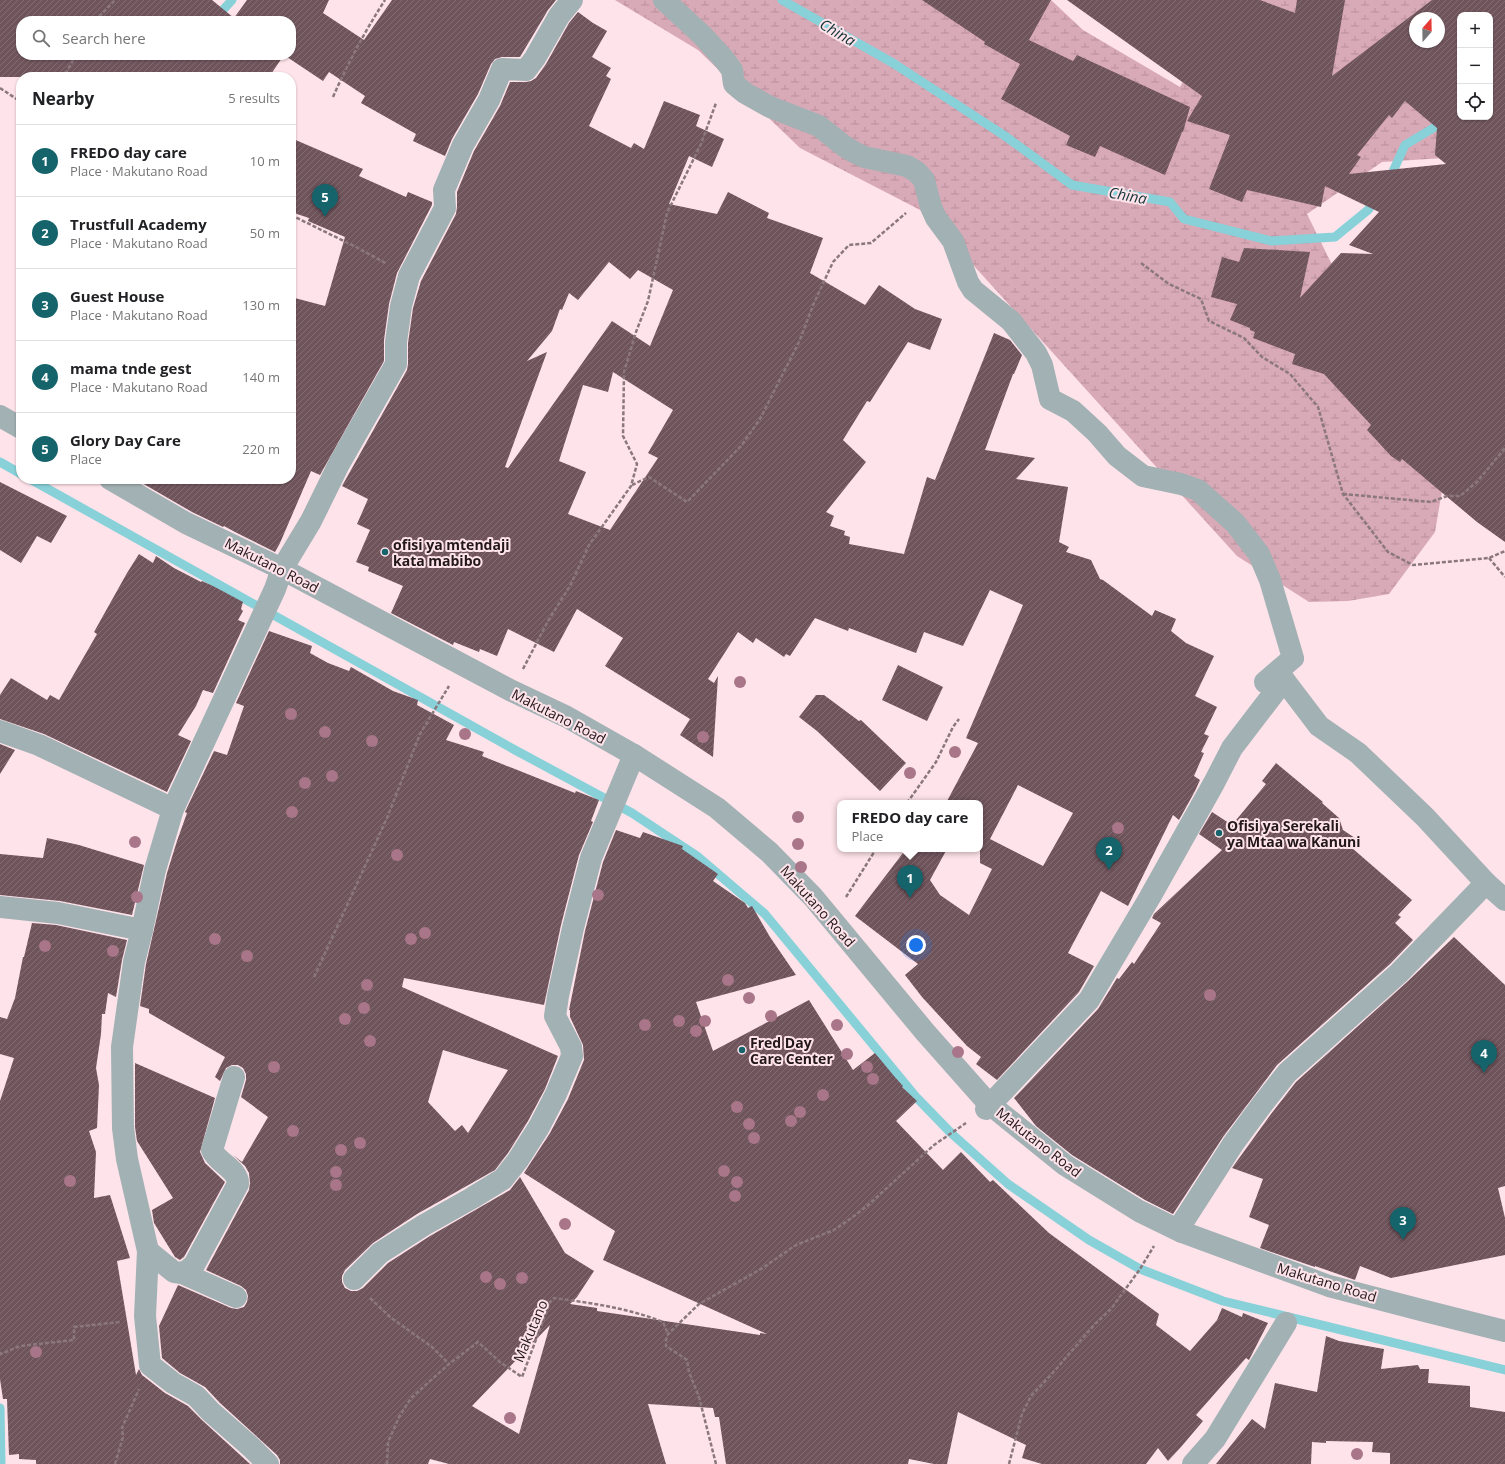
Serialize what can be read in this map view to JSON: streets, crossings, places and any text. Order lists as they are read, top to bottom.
{
  "streets": {
    "street": ["Makutano Road"],
    "path": ["Makutano"]
  },
  "water": ["China"],
  "places": ["ofisi ya mtendaji kata mabibo", "Ofisi ya Serekali ya Mtaa wa Kanuni", "Fred Day Care Center"],
  "north": "top",
  "page": {
    "map_buttons": ["+", "−"],
    "search": "Search here",
    "heading": ["Nearby", "5 results"],
    "list": [
      {
        "mark": "1",
        "name": "FREDO day care",
        "note": "Place · Makutano Road",
        "value": "10 m"
      },
      {
        "mark": "2",
        "name": "Trustfull Academy",
        "note": "Place · Makutano Road",
        "value": "50 m"
      },
      {
        "mark": "3",
        "name": "Guest House",
        "note": "Place · Makutano Road",
        "value": "130 m"
      },
      {
        "mark": "4",
        "name": "mama tnde gest",
        "note": "Place · Makutano Road",
        "value": "140 m"
      },
      {
        "mark": "5",
        "name": "Glory Day Care",
        "note": "Place",
        "value": "220 m"
      }
    ],
    "pins": [
      "5",
      "2",
      "1",
      "4",
      "3"
    ],
    "popup": ["FREDO day care", "Place"]
  }
}
